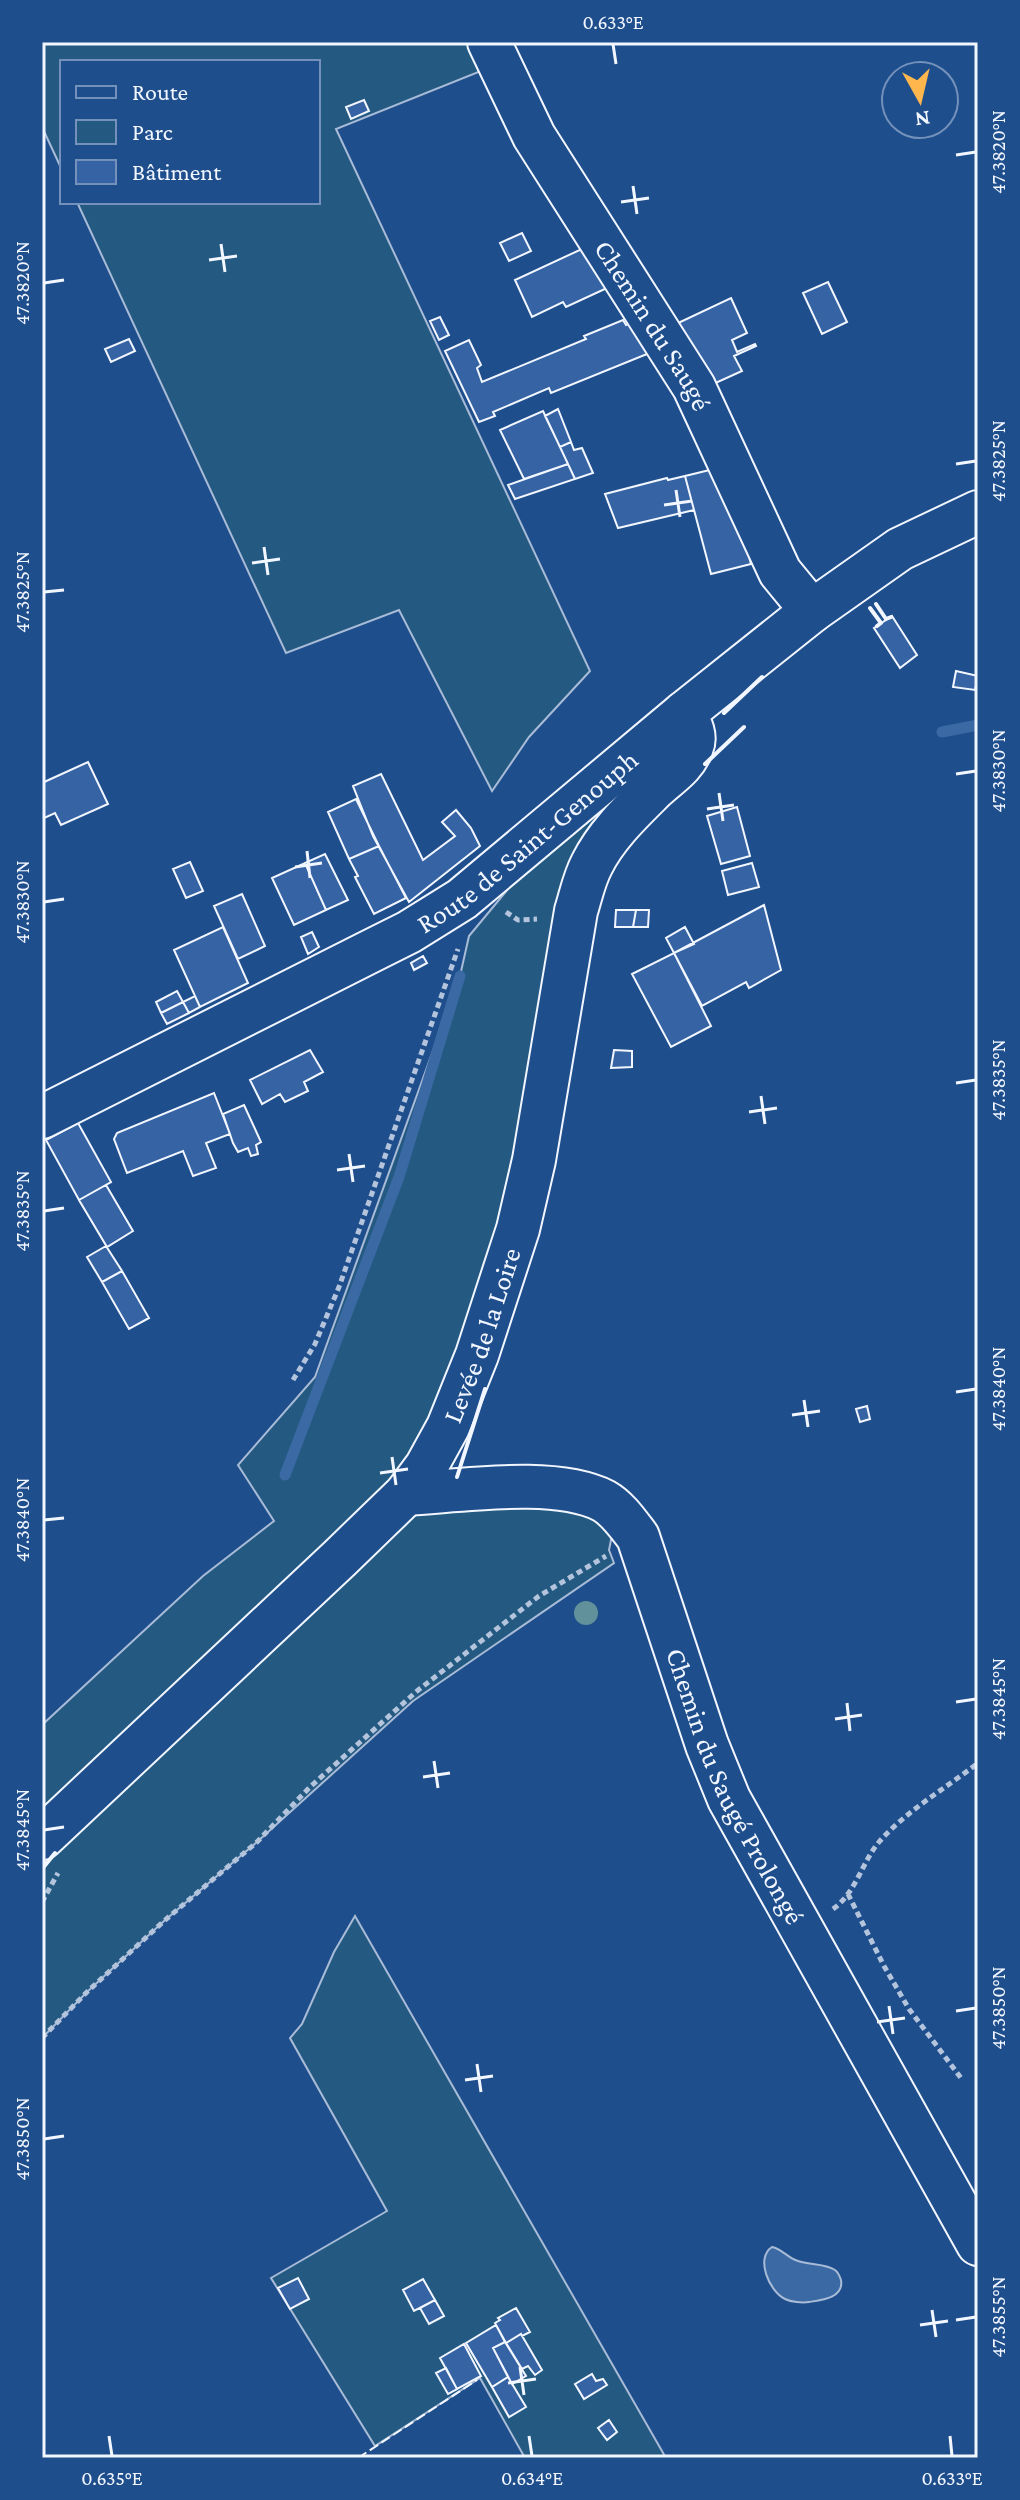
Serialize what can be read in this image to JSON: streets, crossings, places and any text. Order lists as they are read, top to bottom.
{
  "streets": {
    "street": [
      "Chemin du Saugé",
      "Route de Saint-Genouph",
      "Levée de la Loire",
      "Chemin du Saugé Prolongé"
    ]
  },
  "crossings": [
    ["Chemin du Saugé", "Route de Saint-Genouph"],
    ["Route de Saint-Genouph", "Levée de la Loire"],
    ["Levée de la Loire", "Chemin du Saugé Prolongé"]
  ],
  "legend": ["Route", "Parc", "Bâtiment"],
  "north": "bottom",
  "coordinates": [
    "0.633°E",
    "47.3820°N",
    "47.3825°N",
    "47.3830°N",
    "47.3835°N",
    "47.3840°N",
    "47.3845°N",
    "47.3850°N",
    "47.3855°N",
    "0.635°E",
    "0.634°E"
  ]
}
